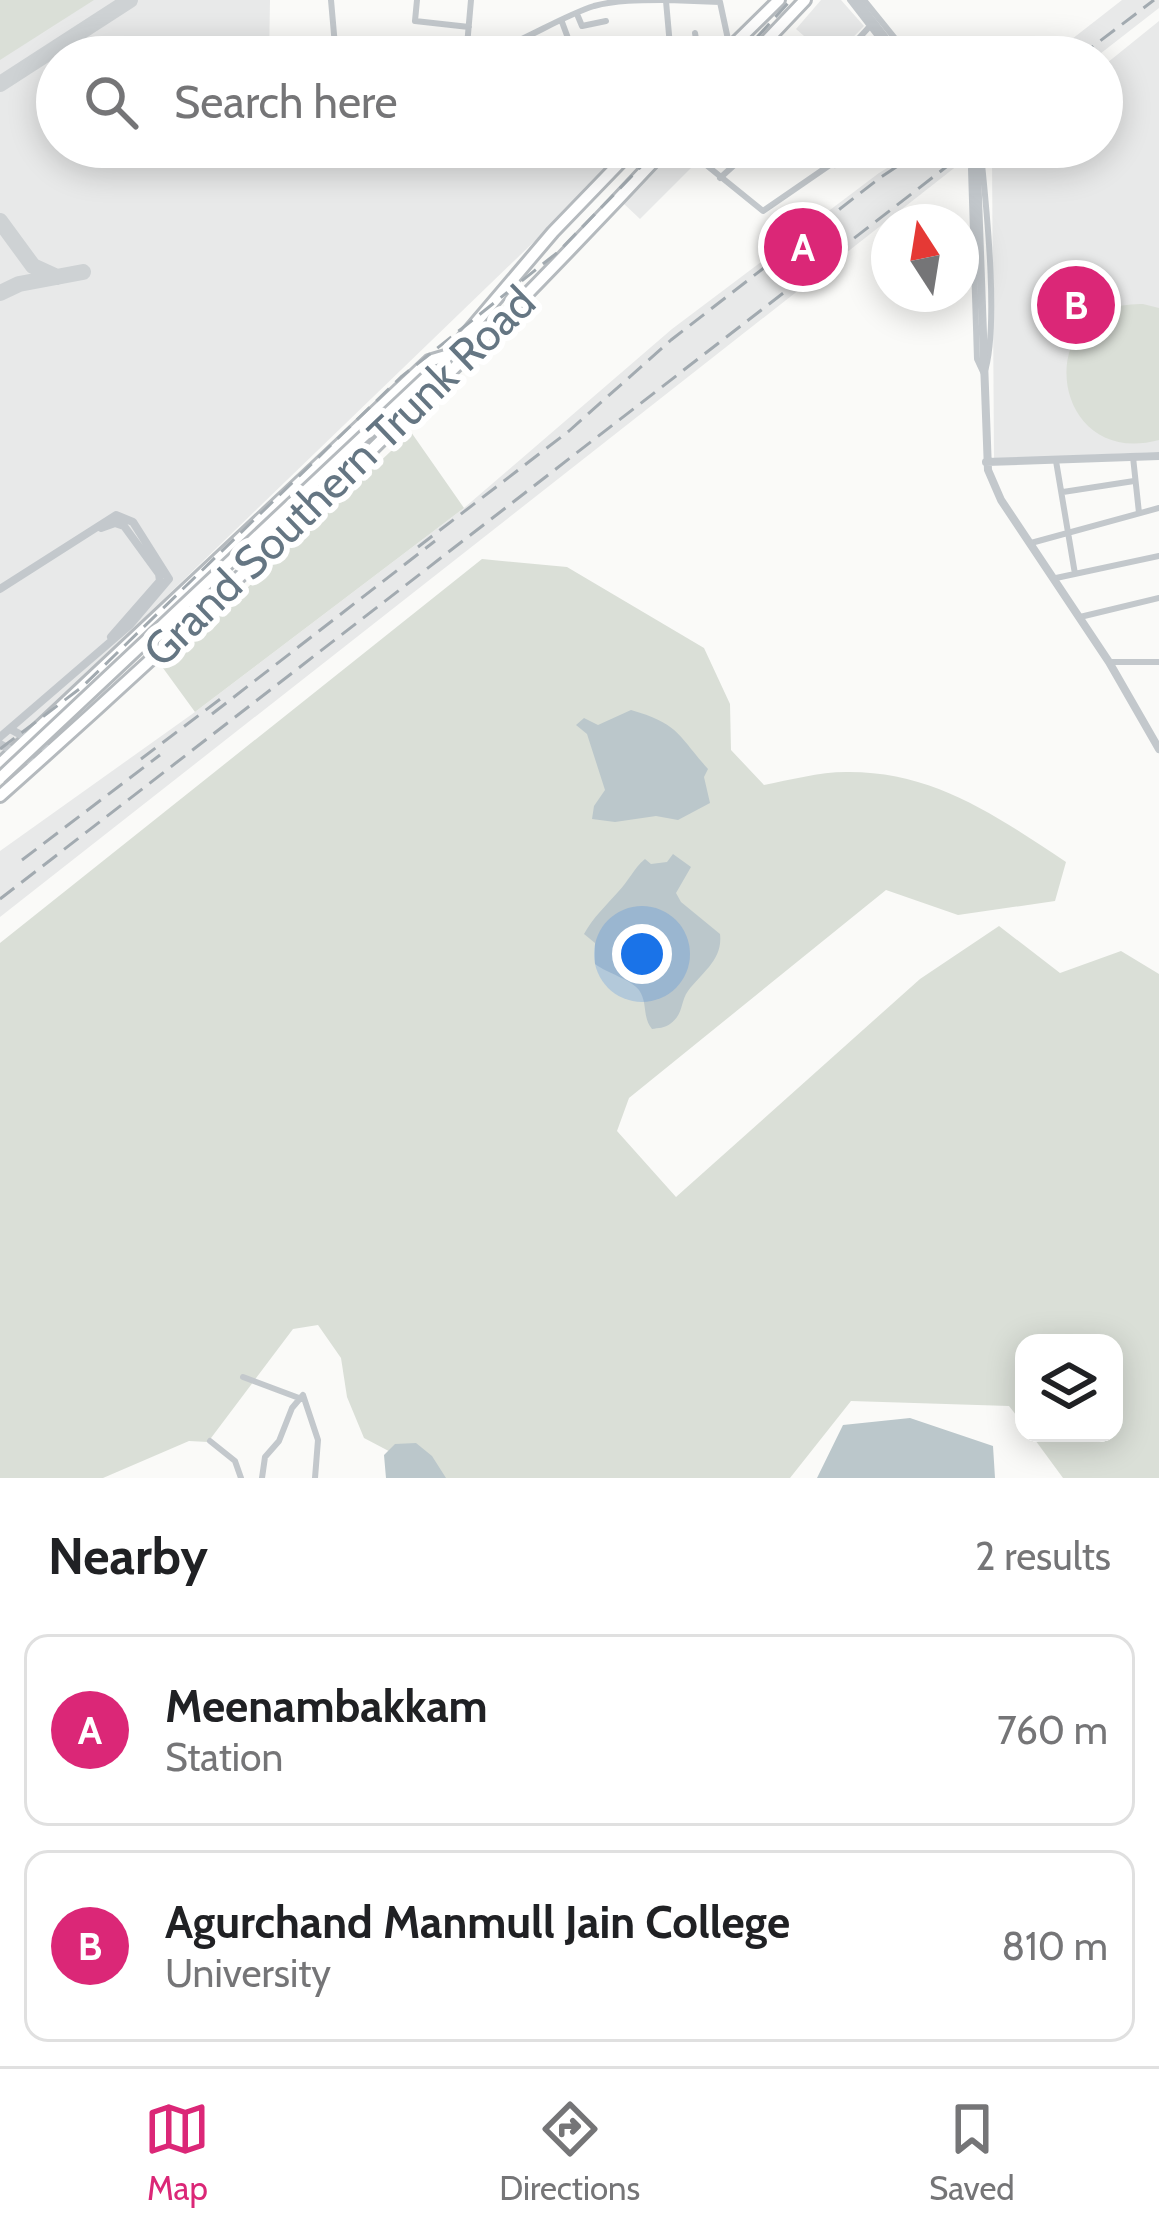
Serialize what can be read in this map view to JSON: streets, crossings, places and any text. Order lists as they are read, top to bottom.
{
  "streets": {
    "main road": ["Grand Southern Trunk Road"]
  },
  "north": "top",
  "page": {
    "search": "Search here",
    "pins": ["A", "B"],
    "heading": ["Nearby", "2 results"],
    "list": [
      {
        "mark": "A",
        "name": "Meenambakkam",
        "note": "Station",
        "value": "760 m"
      },
      {
        "mark": "B",
        "name": "Agurchand Manmull Jain College",
        "note": "University",
        "value": "810 m"
      }
    ],
    "nav": ["Map", "Directions", "Saved"]
  }
}
